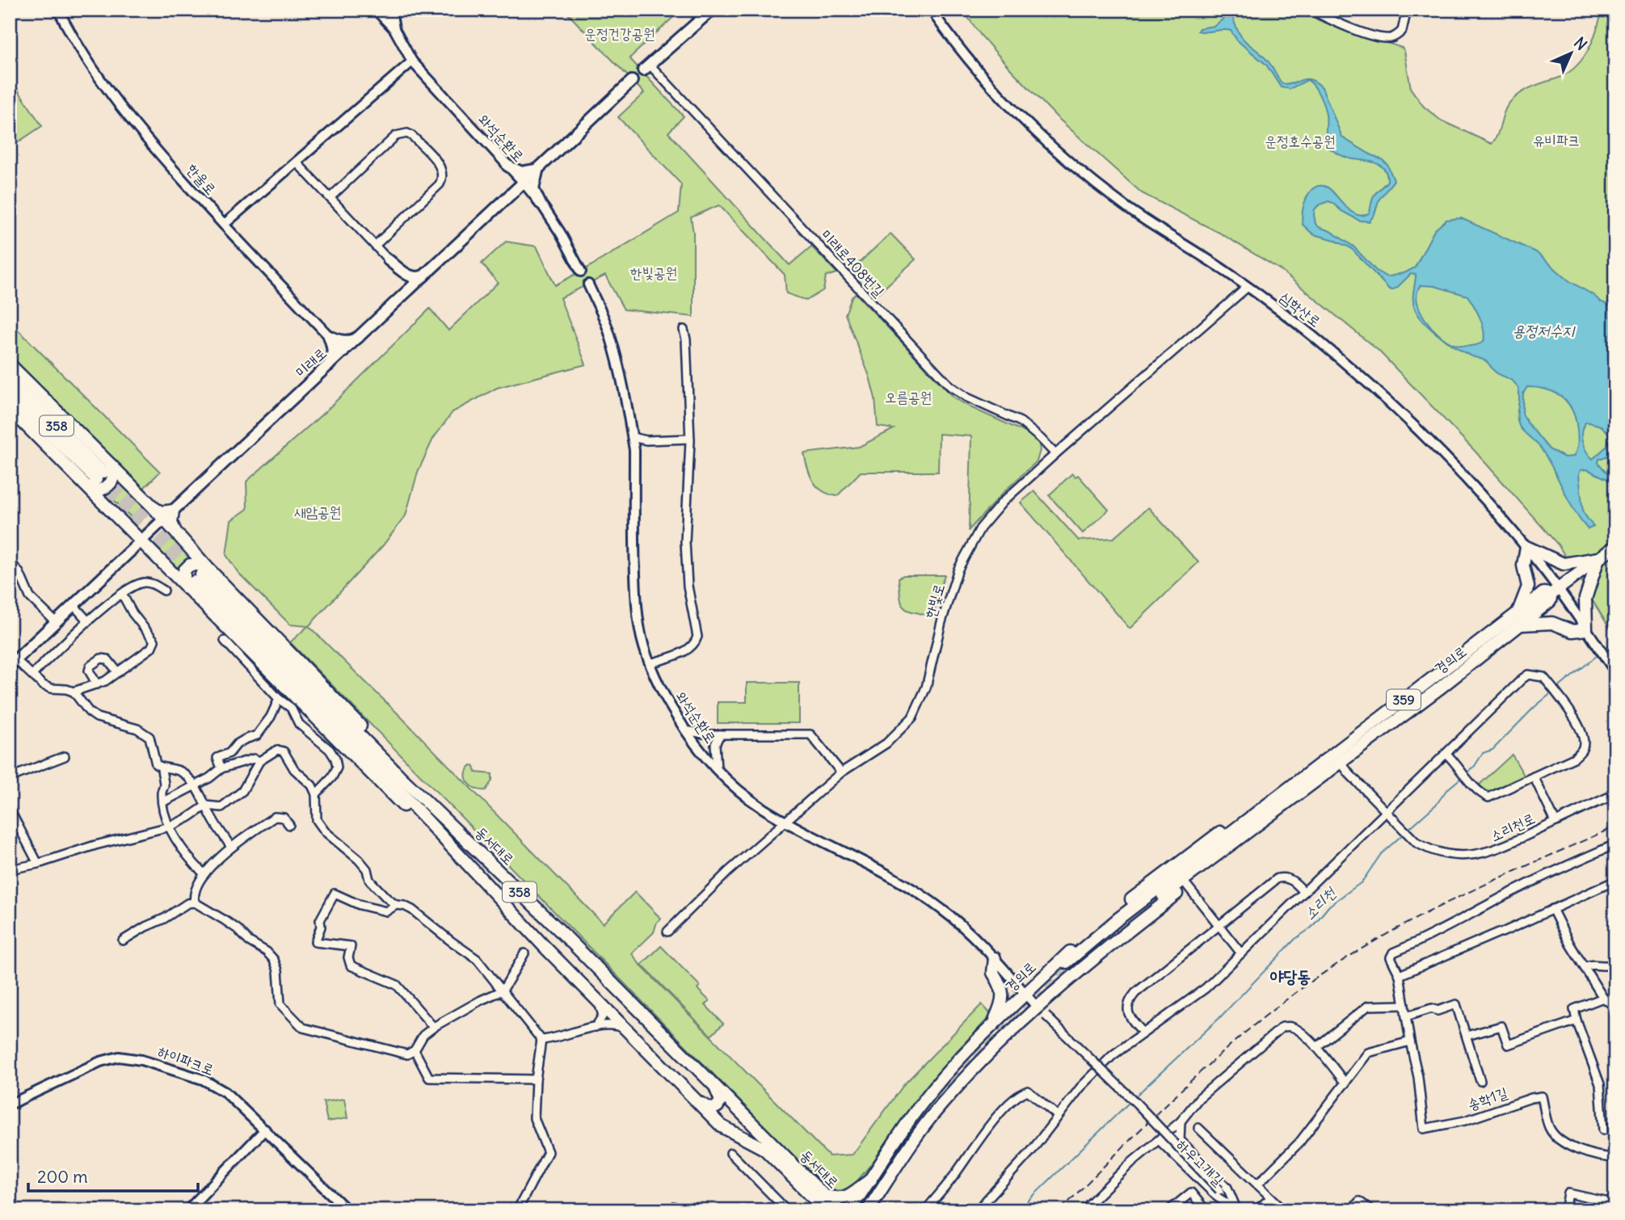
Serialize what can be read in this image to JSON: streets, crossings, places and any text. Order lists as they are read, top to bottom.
{
  "streets": {
    "main road": [
      "미래로",
      "358",
      "경의로",
      "359",
      "동서대로"
    ],
    "street": [
      "와석순환로",
      "한울로",
      "미래로408번길",
      "심학산로",
      "한빛로",
      "소리천로",
      "하이파크로",
      "송학1길",
      "하우고개길"
    ]
  },
  "crossings": [
    ["와석순환로", "미래로"],
    ["와석순환로", "한빛로"],
    ["와석순환로", "경의로"],
    ["와석순환로", "하우고개길"],
    ["한울로", "미래로"],
    ["미래로408번길", "한빛로"],
    ["심학산로", "한빛로"],
    ["심학산로", "경의로"],
    ["경의로", "하우고개길"]
  ],
  "districts": ["야당동"],
  "water": ["용정저수지", "소리천"],
  "parks": [
    "운정건강공원",
    "유비파크",
    "운정호수공원",
    "한빛공원",
    "오름공원",
    "새암공원"
  ],
  "scale_bar": "200 m",
  "north": "top right"
}
